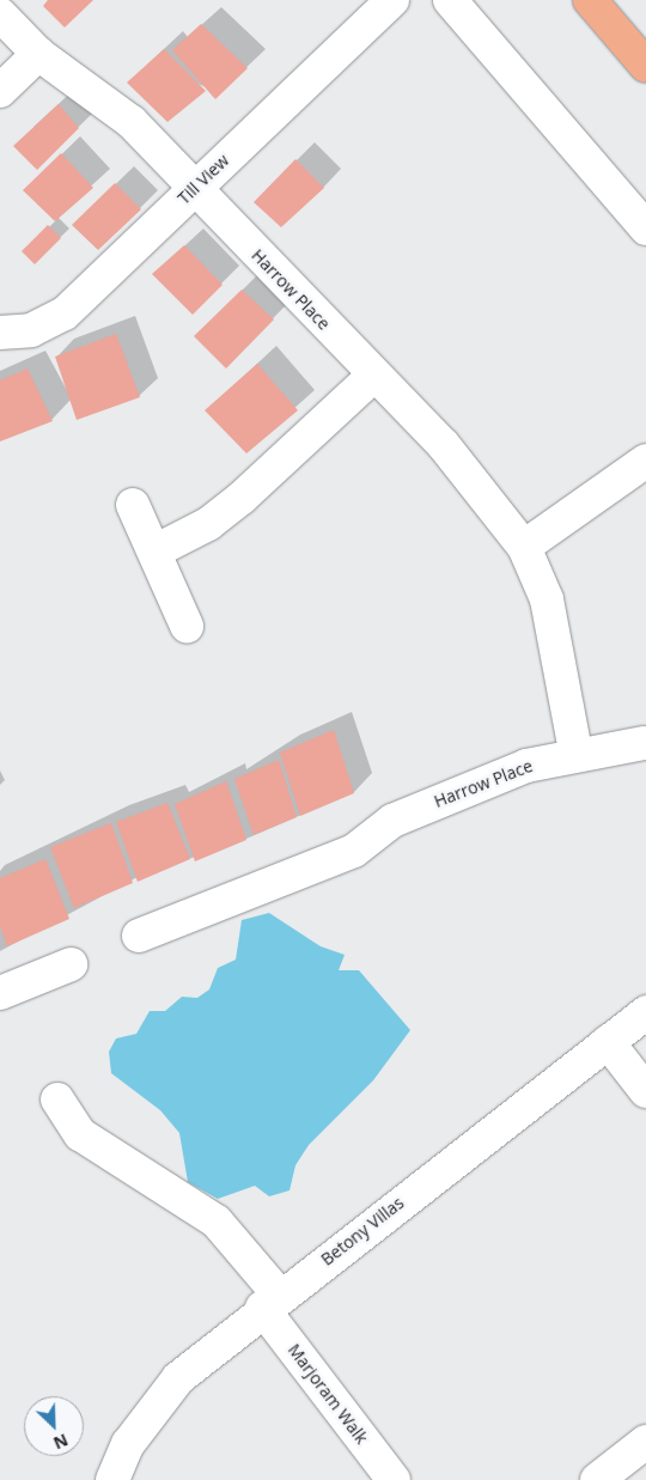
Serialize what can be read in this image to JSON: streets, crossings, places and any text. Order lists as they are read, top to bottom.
{
  "streets": {
    "street": [
      "Till View",
      "Harrow Place",
      "Betony Villas",
      "Marjoram Walk"
    ]
  },
  "crossings": [
    ["Till View", "Harrow Place"],
    ["Betony Villas", "Marjoram Walk"]
  ],
  "north": "bottom right"
}
